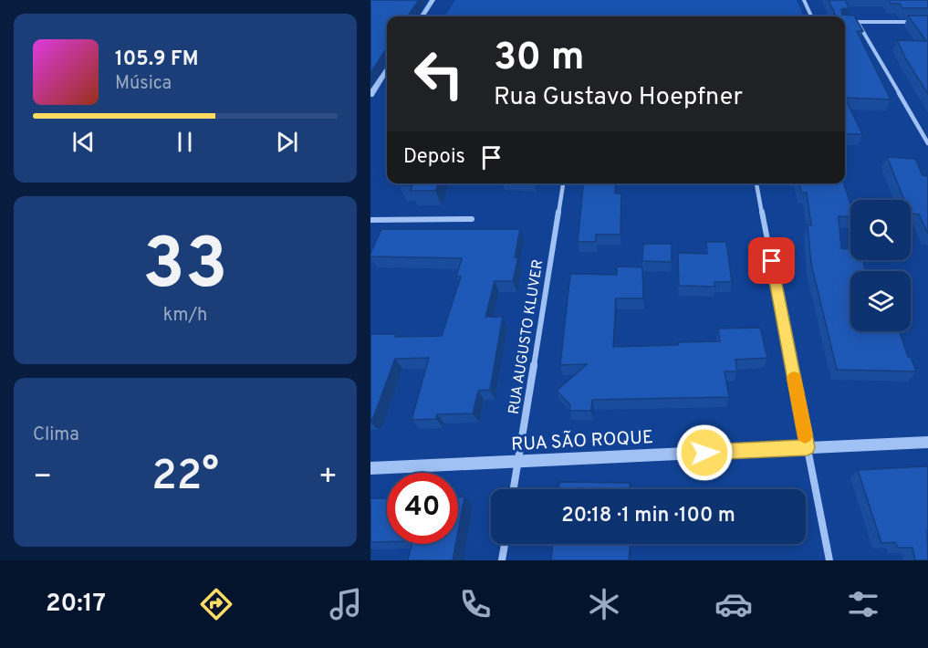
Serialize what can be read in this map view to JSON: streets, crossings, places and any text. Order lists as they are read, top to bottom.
{
  "streets": {
    "street": ["RUA AUGUSTO KLUVER", "RUA SÃO ROQUE"]
  },
  "crossings": [
    ["RUA AUGUSTO KLUVER", "RUA SÃO ROQUE"]
  ],
  "page": {
    "turn": ["30 m", "Rua Gustavo Hoepfner"],
    "song": ["105.9 FM", "Música"],
    "then": "Depois",
    "tile": [
      ["33", "km/h"],
      "Clima"
    ],
    "heat": ["−", "22°", "+"],
    "limit": "40",
    "trip": "20:18 · 1 min · 100 m",
    "tabs": "20:17"
  }
}
